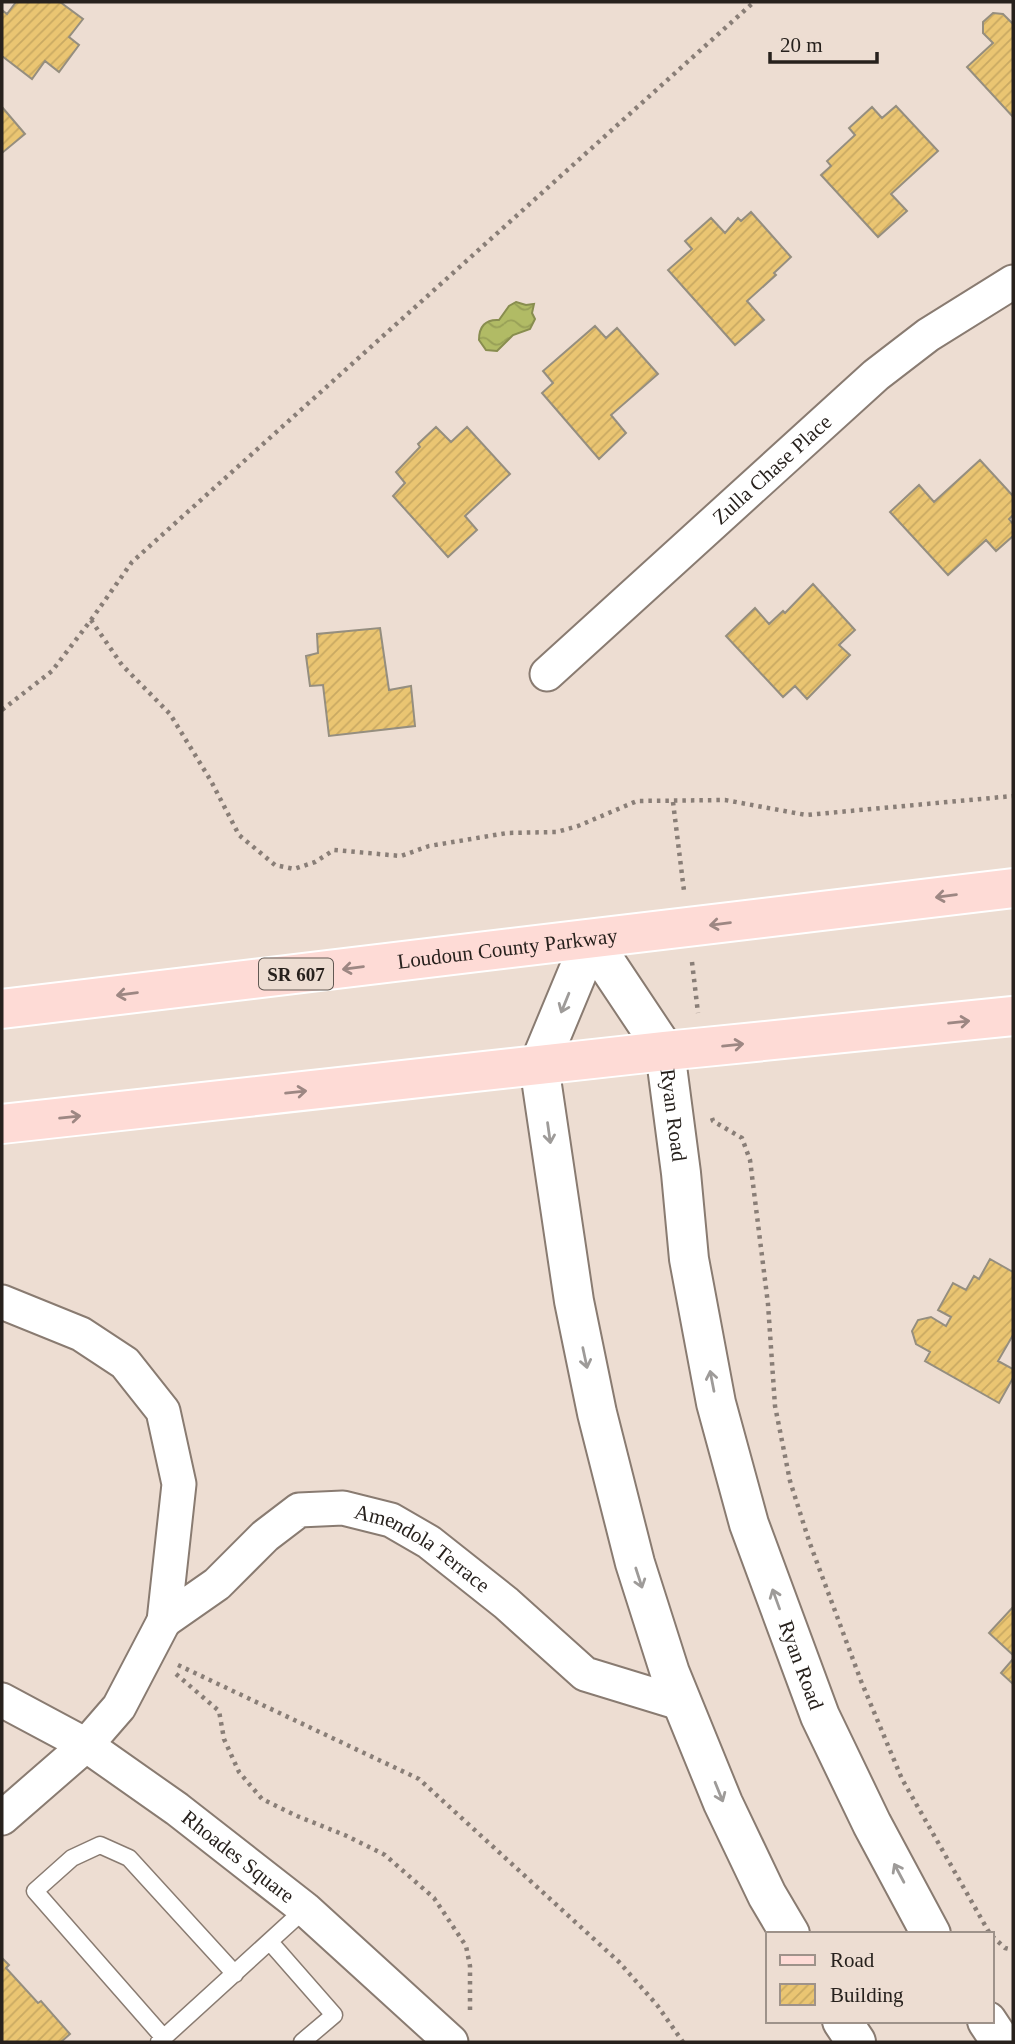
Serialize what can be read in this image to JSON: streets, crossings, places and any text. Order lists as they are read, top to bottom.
{
  "streets": {
    "main road": ["Loudoun County Parkway", "SR 607", "Ryan Road"],
    "street": ["Zulla Chase Place", "Amendola Terrace", "Rhoades Square"]
  },
  "crossings": [
    ["Loudoun County Parkway", "Ryan Road"],
    ["Amendola Terrace", "Rhoades Square"]
  ],
  "legend": ["Road", "Building"],
  "scale_bar": "20 m"
}
